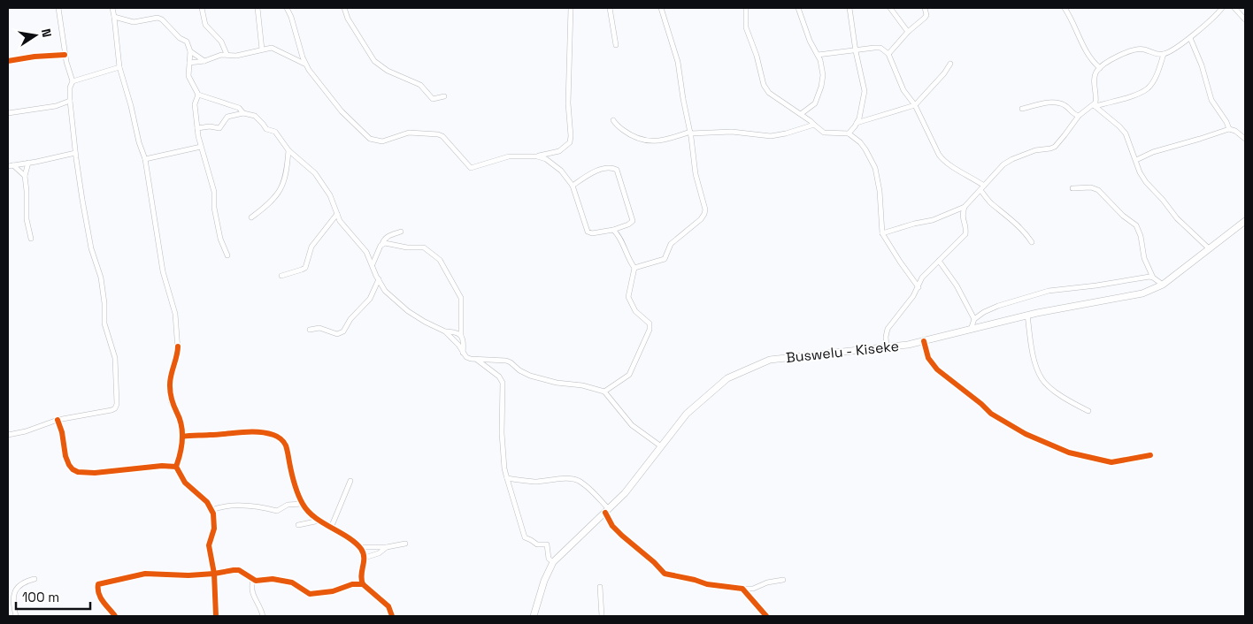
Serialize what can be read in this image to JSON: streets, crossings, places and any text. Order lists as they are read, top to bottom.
{
  "streets": {
    "main road": ["Buswelu - Kiseke"]
  },
  "scale_bar": "100 m",
  "north": "right"
}
